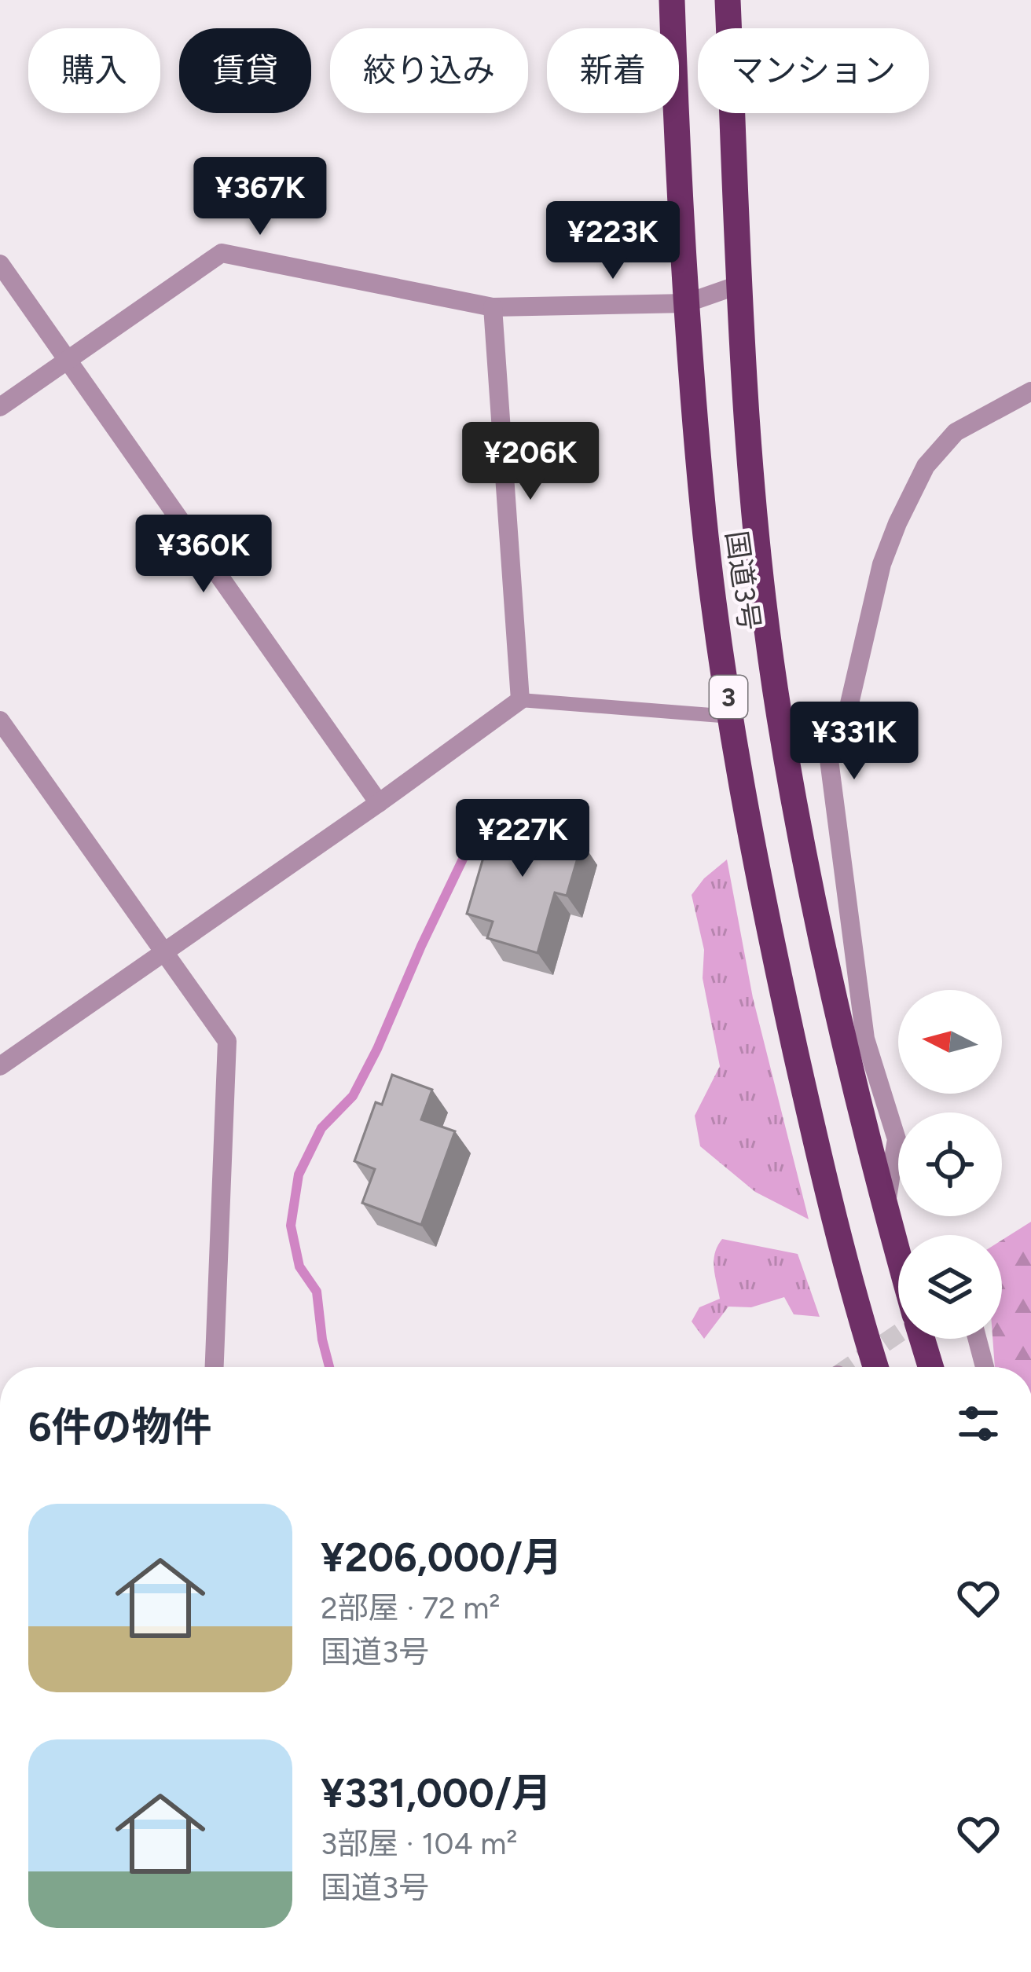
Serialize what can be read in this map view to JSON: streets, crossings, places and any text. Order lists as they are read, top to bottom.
{
  "streets": {
    "highway": ["国道3号", "3"]
  },
  "north": "left",
  "page": {
    "chip": [
      "購入",
      "賃貸",
      "絞り込み",
      "新着",
      "マンション"
    ],
    "price": [
      "¥367K",
      "¥223K",
      "¥206K",
      "¥360K",
      "¥331K",
      "¥227K"
    ],
    "heading": "6件の物件",
    "list": [
      {
        "name": "¥206,000/月",
        "note": "2部屋 · 72 m² · 国道3号"
      },
      {
        "name": "¥331,000/月",
        "note": "3部屋 · 104 m² · 国道3号"
      }
    ]
  }
}
